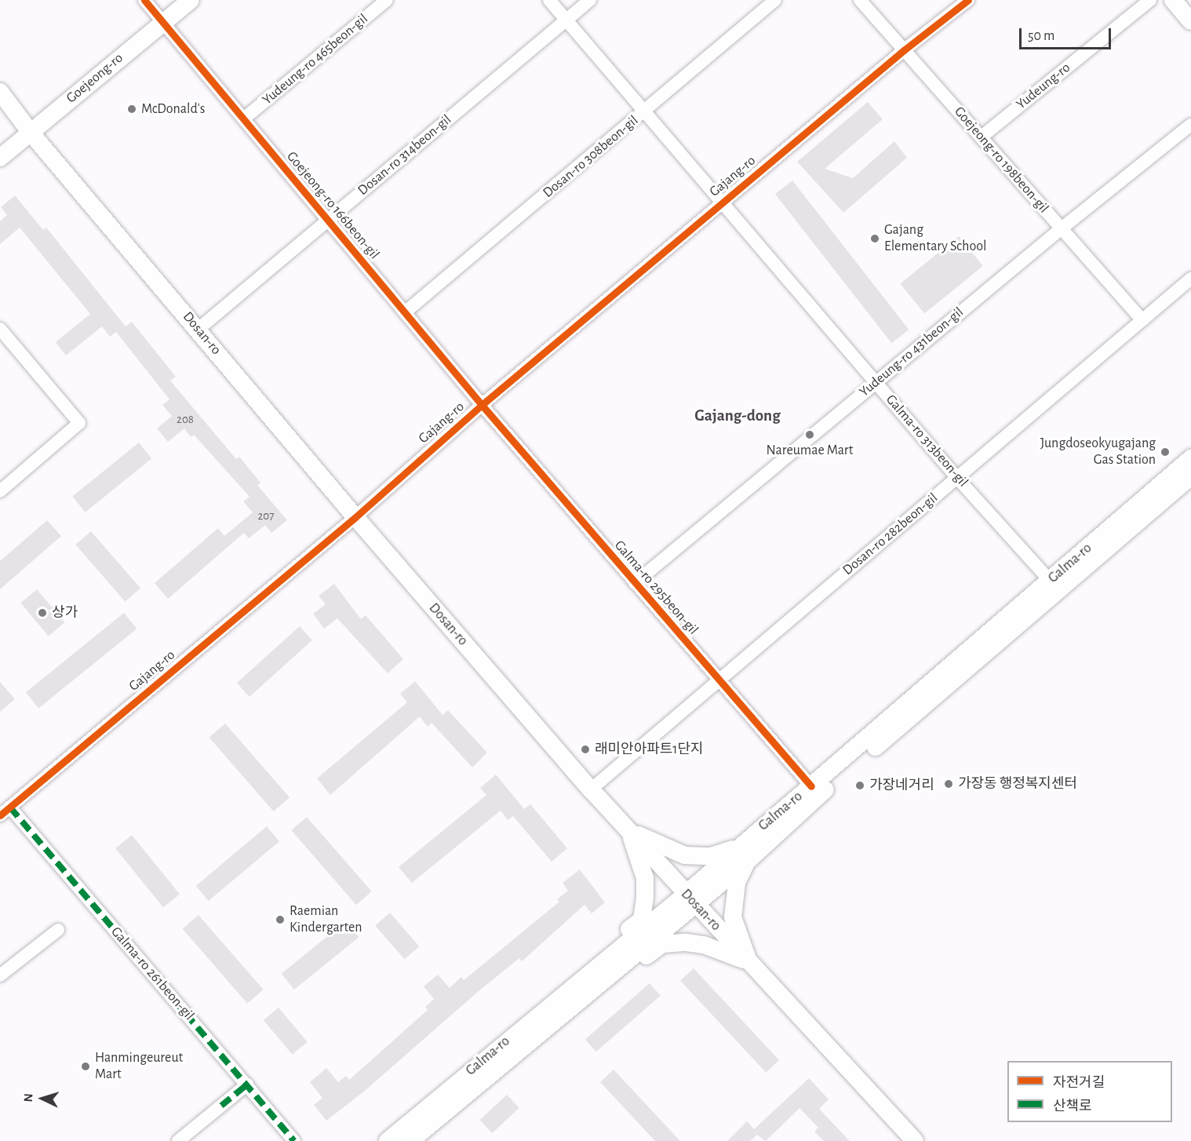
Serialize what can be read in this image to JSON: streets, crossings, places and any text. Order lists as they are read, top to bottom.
{
  "streets": {
    "main road": ["Goejeong-ro", "Dosan-ro", "Galma-ro"],
    "street": [
      "Yudeung-ro 465beon-gil",
      "Yudeung-ro",
      "Dosan-ro 314beon-gil",
      "Dosan-ro 308beon-gil",
      "Goejeong-ro 198beon-gil",
      "Gajang-ro",
      "Goejeong-ro 166beon-gil",
      "Yudeung-ro 431beon-gil",
      "Galma-ro 313beon-gil",
      "Dosan-ro 282beon-gil",
      "Galma-ro 295beon-gil",
      "Galma-ro 261beon-gil"
    ]
  },
  "crossings": [
    ["Yudeung-ro 465beon-gil", "Goejeong-ro 166beon-gil"],
    ["Goejeong-ro", "Goejeong-ro 166beon-gil"],
    ["Goejeong-ro", "Dosan-ro"],
    ["Yudeung-ro", "Goejeong-ro 198beon-gil"],
    ["Dosan-ro 314beon-gil", "Goejeong-ro 166beon-gil"],
    ["Dosan-ro 314beon-gil", "Dosan-ro"],
    ["Dosan-ro 314beon-gil", "Galma-ro 313beon-gil"],
    ["Dosan-ro 308beon-gil", "Goejeong-ro 166beon-gil"],
    ["Dosan-ro 308beon-gil", "Galma-ro 313beon-gil"],
    ["Goejeong-ro 198beon-gil", "Gajang-ro"],
    ["Goejeong-ro 198beon-gil", "Yudeung-ro 431beon-gil"],
    ["Goejeong-ro 198beon-gil", "Dosan-ro 282beon-gil"],
    ["Gajang-ro", "Goejeong-ro 166beon-gil"],
    ["Gajang-ro", "Dosan-ro"],
    ["Gajang-ro", "Galma-ro 313beon-gil"],
    ["Gajang-ro", "Galma-ro 295beon-gil"],
    ["Gajang-ro", "Galma-ro 261beon-gil"],
    ["Goejeong-ro 166beon-gil", "Galma-ro 295beon-gil"],
    ["Dosan-ro", "Dosan-ro 282beon-gil"],
    ["Dosan-ro", "Galma-ro"],
    ["Yudeung-ro 431beon-gil", "Galma-ro 313beon-gil"],
    ["Yudeung-ro 431beon-gil", "Galma-ro 295beon-gil"],
    ["Galma-ro 313beon-gil", "Dosan-ro 282beon-gil"],
    ["Galma-ro 313beon-gil", "Galma-ro"],
    ["Dosan-ro 282beon-gil", "Galma-ro 295beon-gil"],
    ["Galma-ro", "Galma-ro 295beon-gil"]
  ],
  "districts": ["Gajang-dong"],
  "places": [
    "McDonald's",
    "Gajang Elementary School",
    "Nareumae Mart",
    "Jungdoseokyugajang Gas Station",
    "상가",
    "래미안아파트1단지",
    "가장동 행정복지센터",
    "가장네거리",
    "Raemian Kindergarten",
    "Hanmingeureut Mart"
  ],
  "house_numbers": ["208", "207"],
  "legend": ["자전거길", "산책로"],
  "scale_bar": "50 m",
  "north": "left"
}
